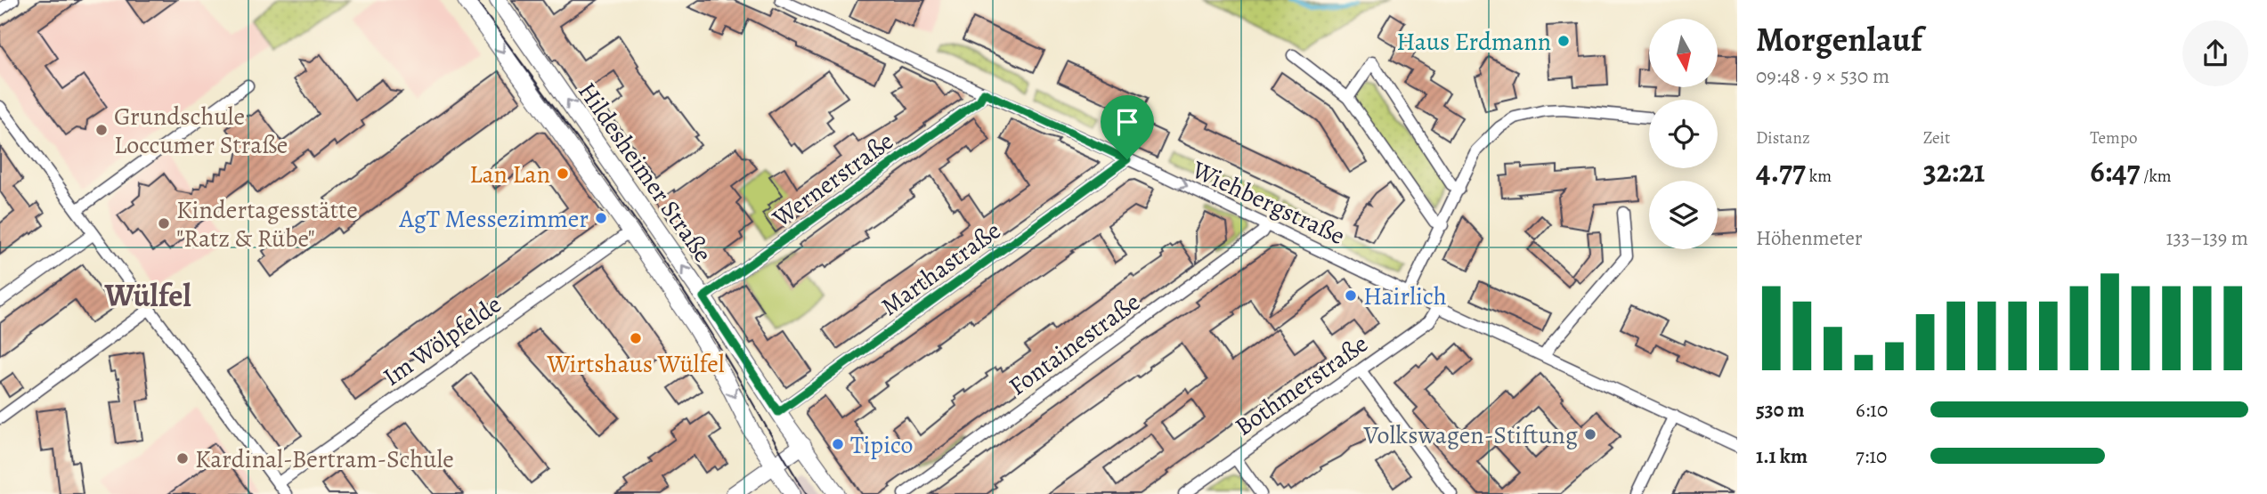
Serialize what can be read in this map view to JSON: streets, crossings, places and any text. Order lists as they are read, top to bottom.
{
  "streets": {
    "main road": ["Hildesheimer Straße"],
    "street": [
      "Wernerstraße",
      "Wiehbergstraße",
      "Marthastraße",
      "Im Wölpfelde",
      "Fontainestraße",
      "Bothmerstraße"
    ]
  },
  "crossings": [
    ["Hildesheimer Straße", "Wernerstraße"],
    ["Hildesheimer Straße", "Marthastraße"],
    ["Hildesheimer Straße", "Im Wölpfelde"],
    ["Wernerstraße", "Wiehbergstraße"],
    ["Wiehbergstraße", "Marthastraße"],
    ["Wiehbergstraße", "Fontainestraße"],
    ["Wiehbergstraße", "Bothmerstraße"]
  ],
  "districts": ["Wülfel"],
  "places": [
    "Haus Erdmann",
    "Grundschule Loccumer Straße",
    "Lan Lan",
    "AgT Messezimmer",
    "Kindertagesstätte \"Ratz & Rübe\"",
    "Hairlich",
    "Wirtshaus Wülfel",
    "Volkswagen-Stiftung",
    "Tipico",
    "Kardinal-Bertram-Schule"
  ],
  "north": "bottom",
  "page": {
    "heading": ["Morgenlauf", "09:48 · 9 × 530 m"],
    "stats": [
      ["Distanz", "4.77 km"],
      ["Zeit", "32:21"],
      ["Tempo", "6:47 /km"]
    ],
    "chart": ["Höhenmeter", "133–139 m"],
    "list": [
      {
        "name": "530 m",
        "note": "6:10"
      },
      {
        "name": "1.1 km",
        "note": "7:10"
      }
    ]
  }
}
